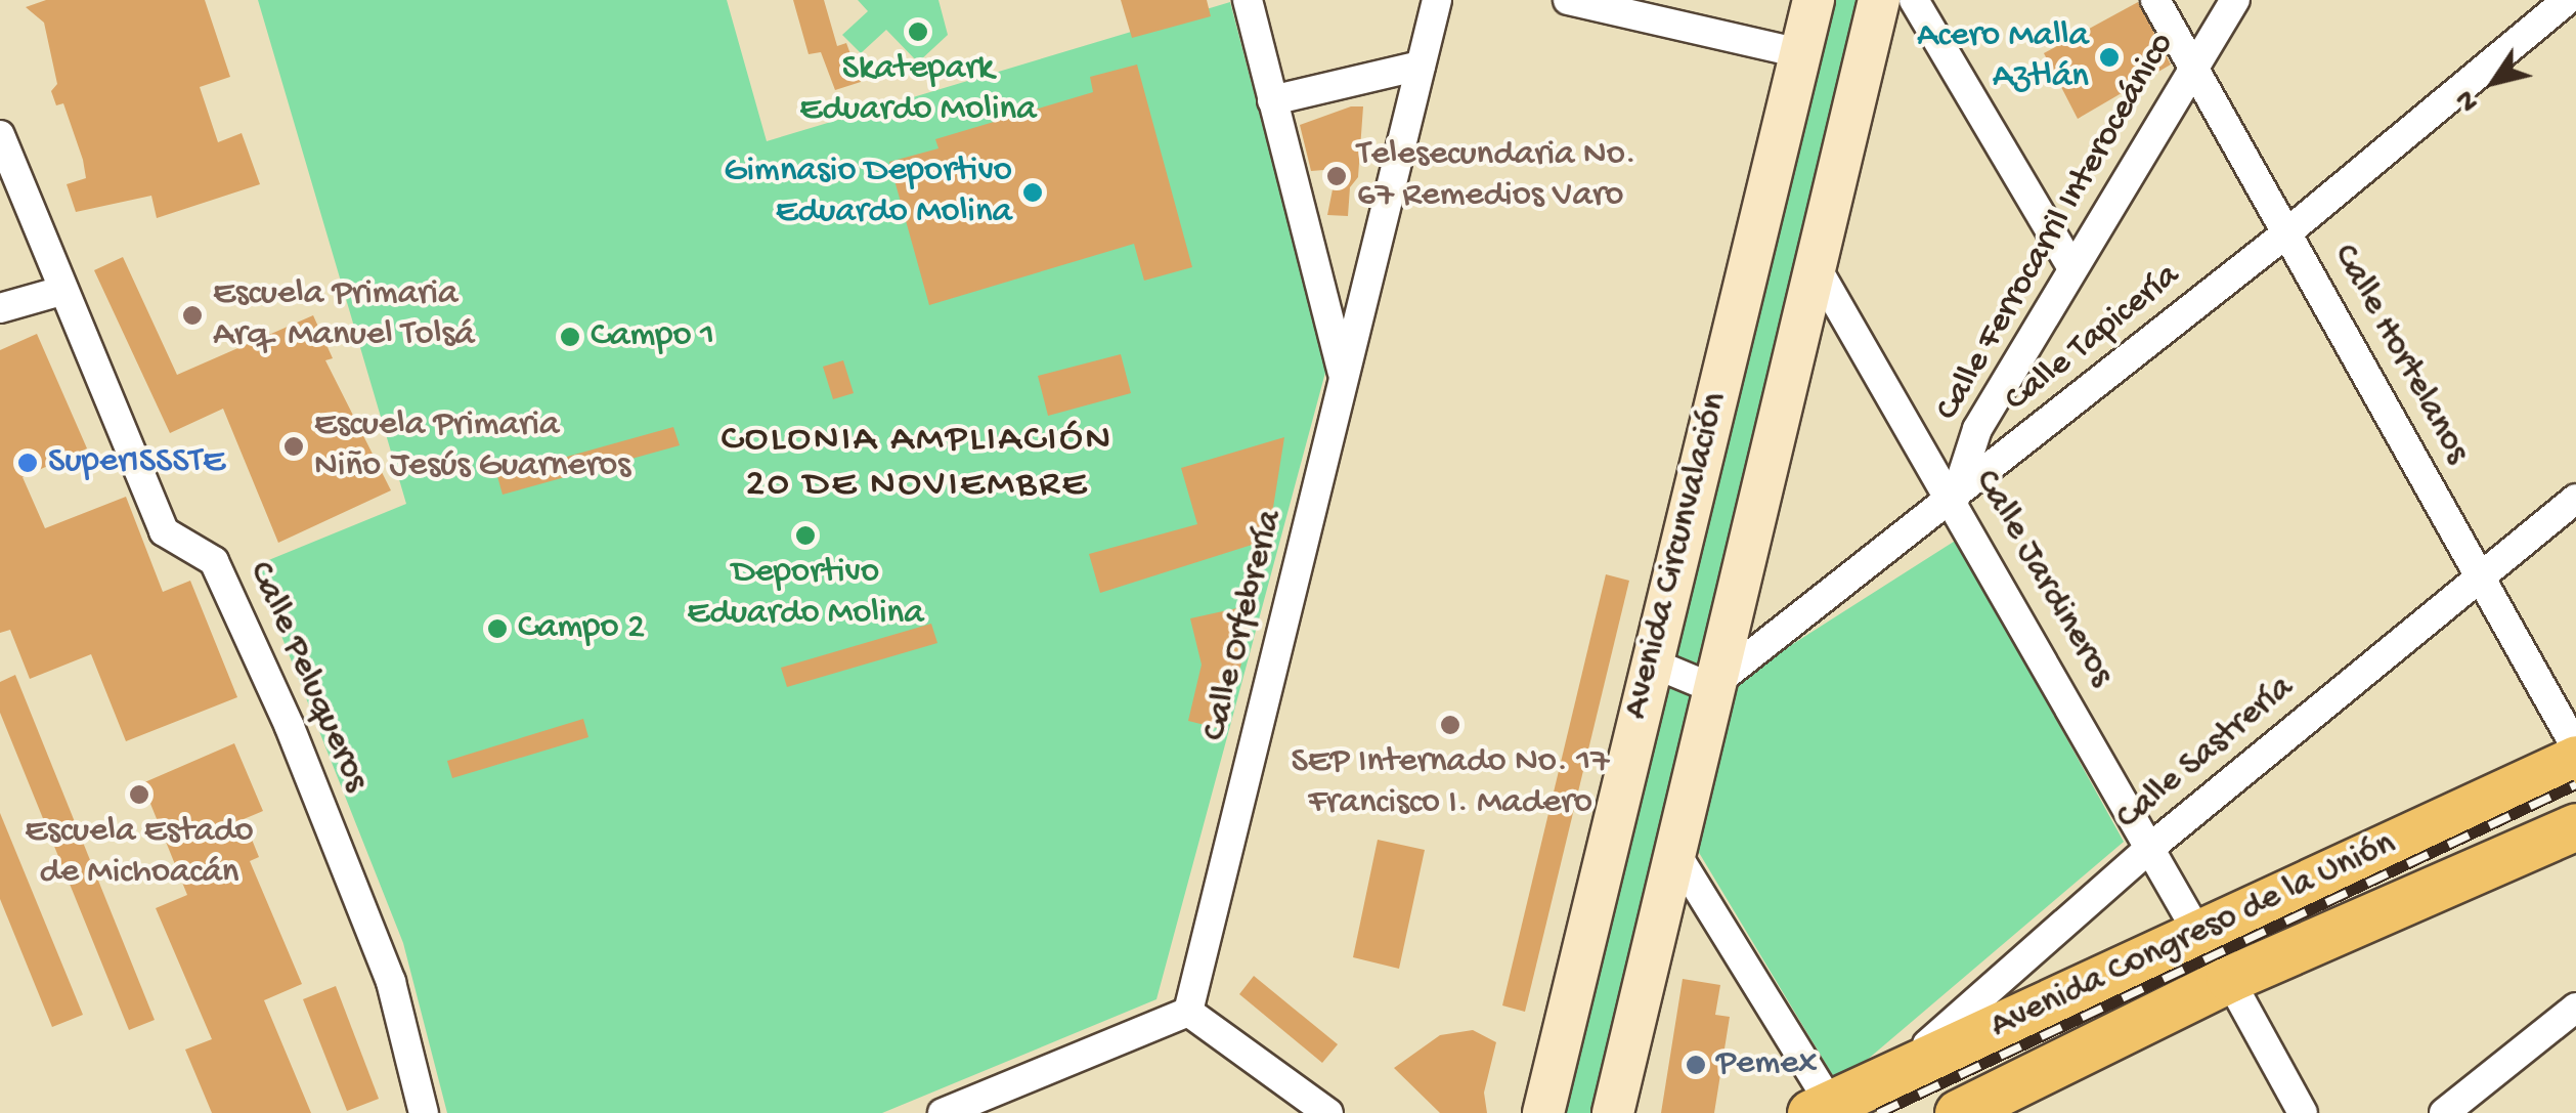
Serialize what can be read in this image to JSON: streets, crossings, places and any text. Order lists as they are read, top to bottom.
{
  "streets": {
    "main road": ["Avenida Circunvalación", "Avenida Congreso de la Unión"],
    "street": [
      "Calle Ferrocarril Interoceánico",
      "Calle Tapicería",
      "Calle Hortelanos",
      "Calle Jardineros",
      "Calle Orfebrería",
      "Calle Peluqueros",
      "Calle Sastrería"
    ]
  },
  "crossings": [
    ["Calle Ferrocarril Interoceánico", "Calle Tapicería"],
    ["Calle Ferrocarril Interoceánico", "Calle Hortelanos"],
    ["Calle Ferrocarril Interoceánico", "Calle Jardineros"],
    ["Calle Tapicería", "Calle Hortelanos"],
    ["Calle Tapicería", "Avenida Circunvalación"],
    ["Calle Tapicería", "Calle Jardineros"],
    ["Calle Hortelanos", "Calle Sastrería"],
    ["Avenida Circunvalación", "Calle Jardineros"],
    ["Calle Jardineros", "Calle Sastrería"],
    ["Calle Jardineros", "Avenida Congreso de la Unión"],
    ["Calle Sastrería", "Avenida Congreso de la Unión"]
  ],
  "districts": ["COLONIA AMPLIACIÓN 20 DE NOVIEMBRE"],
  "places": [
    "Skatepark Eduardo Molina",
    "Acero Malla Aztlán",
    "Telesecundaria No. 67 Remedios Varo",
    "Gimnasio Deportivo Eduardo Molina",
    "Escuela Primaria Arq. Manuel Tolsá",
    "Campo 1",
    "Escuela Primaria Niño Jesús Guarneros",
    "SuperISSSTE",
    "Deportivo Eduardo Molina",
    "Campo 2",
    "SEP Internado No. 17 Francisco I. Madero",
    "Escuela Estado de Michoacán",
    "Pemex"
  ],
  "north": "bottom left"
}
